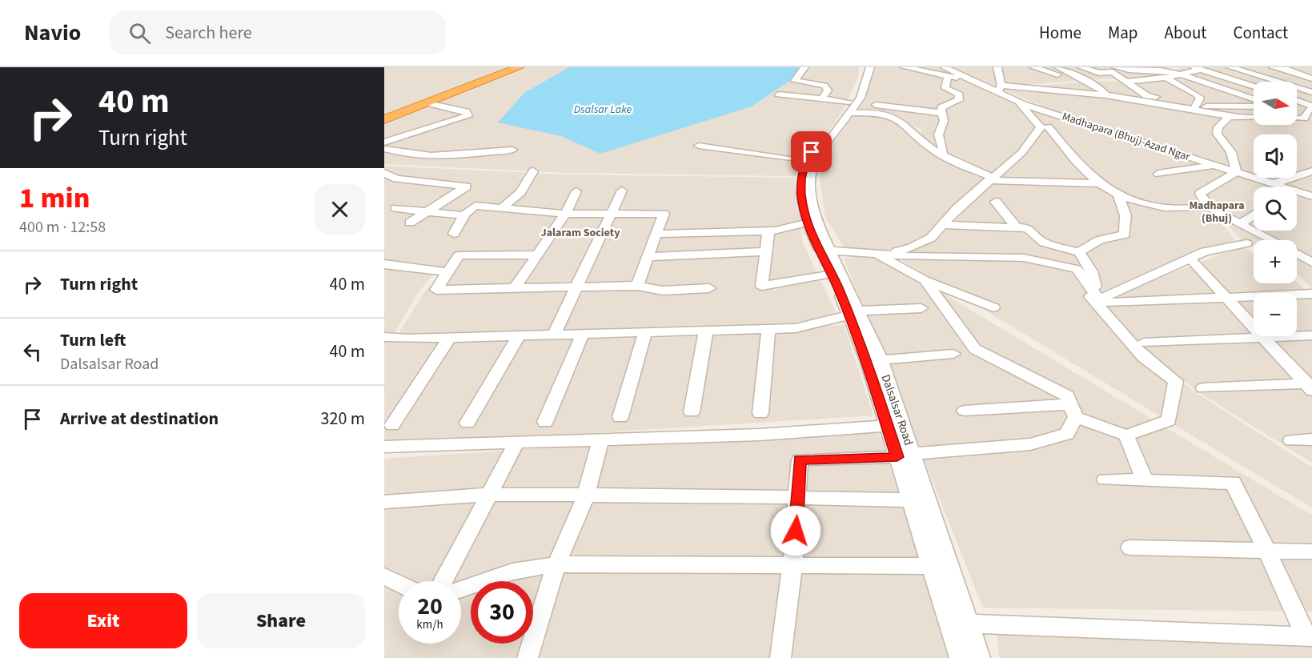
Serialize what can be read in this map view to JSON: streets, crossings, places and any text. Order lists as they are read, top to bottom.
{
  "streets": {
    "street": ["Madhapara (Bhuj)-Azad Ngar", "Dalsalsar Road"]
  },
  "districts": ["Madhapara (Bhuj)", "Jalaram Society"],
  "water": ["Dsalsar Lake"],
  "north": "right",
  "page": {
    "header": "Navio",
    "search": "Search here",
    "nav": [
      "Home",
      "Map",
      "About",
      "Contact"
    ],
    "turn": ["40 m", "Turn right"],
    "map_buttons": ["+", "−"],
    "heading": ["1 min", "400 m · 12:58"],
    "list": [
      {
        "name": "Turn right",
        "value": "40 m"
      },
      {
        "name": "Turn left",
        "note": "Dalsalsar Road",
        "value": "40 m"
      },
      {
        "name": "Arrive at destination",
        "value": "320 m"
      }
    ],
    "speed": "20 km/h",
    "limit": "30",
    "buttons": ["Exit", "Share"]
  }
}
